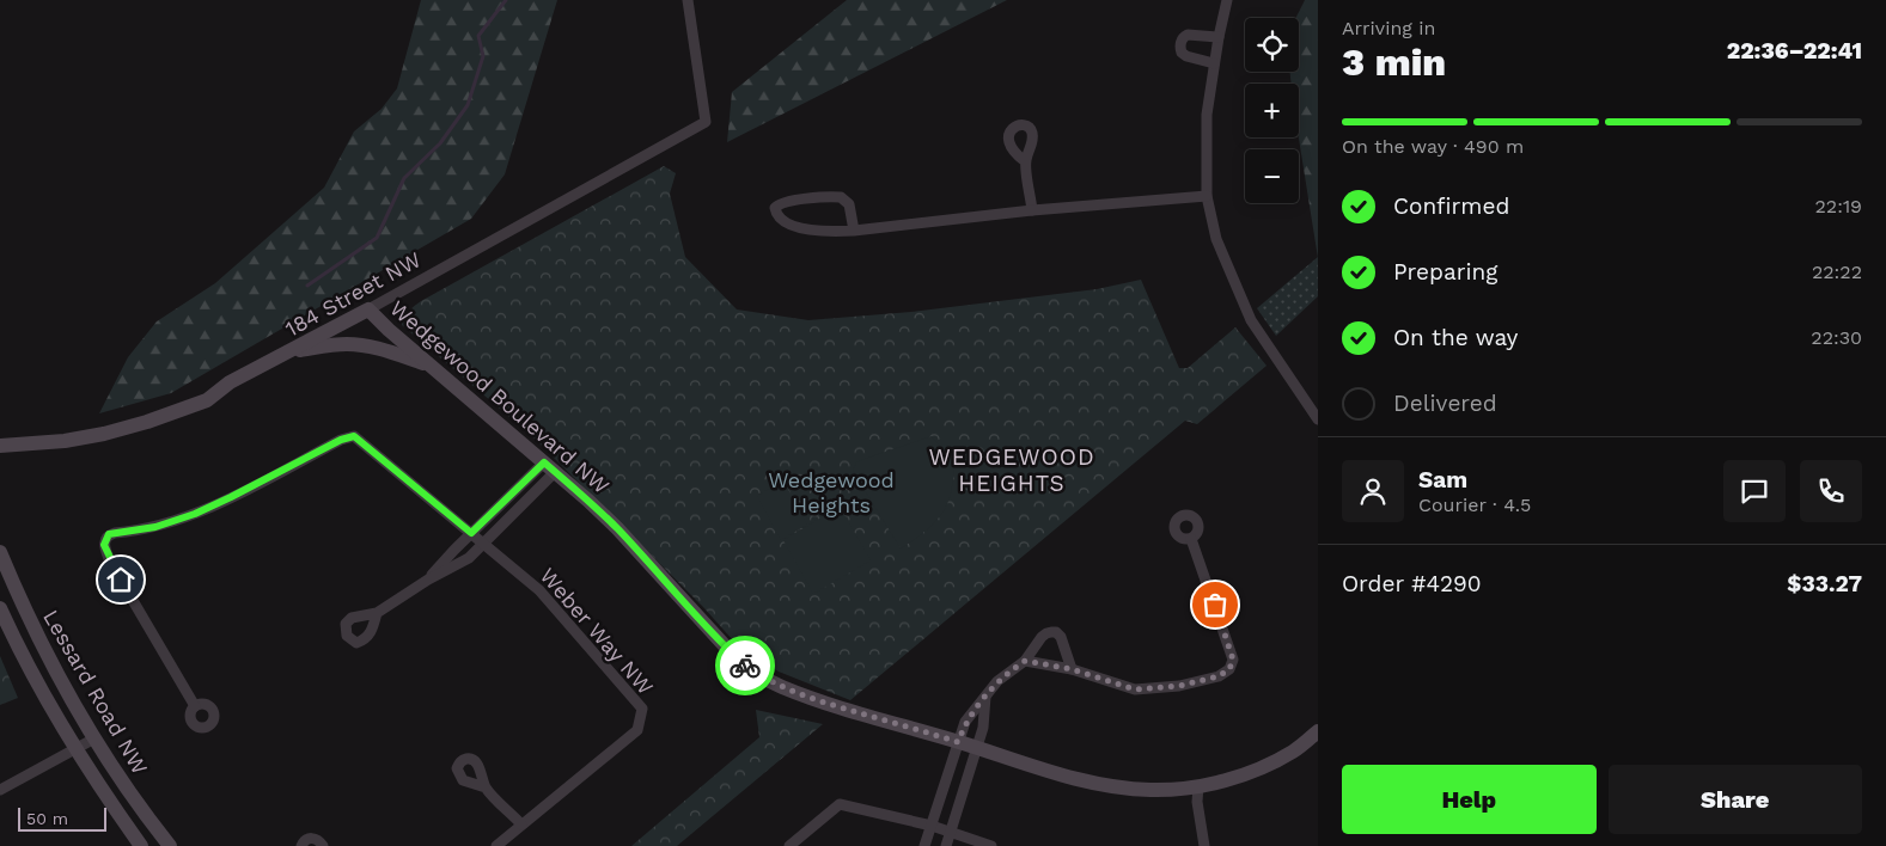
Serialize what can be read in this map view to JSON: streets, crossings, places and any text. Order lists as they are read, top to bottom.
{
  "streets": {
    "street": [
      "184 Street NW",
      "Wedgewood Boulevard NW",
      "Weber Way NW",
      "Lessard Road NW"
    ]
  },
  "crossings": [
    ["184 Street NW", "Wedgewood Boulevard NW"]
  ],
  "districts": ["WEDGEWOOD HEIGHTS"],
  "parks": ["Wedgewood Heights"],
  "scale_bar": "50 m",
  "page": {
    "heading": ["3 min", "Arriving in", "22:36–22:41"],
    "panel": [
      "Sam",
      "Courier · 4.5",
      "Order #4290",
      "$33.27"
    ],
    "map_buttons": ["+", "−"],
    "bar": "On the way · 490 m",
    "list": [
      ["Confirmed", "22:19"],
      ["Preparing", "22:22"],
      ["On the way", "22:30"],
      "Delivered"
    ],
    "buttons": ["Help", "Share"],
    "scale": "50 m"
  }
}
